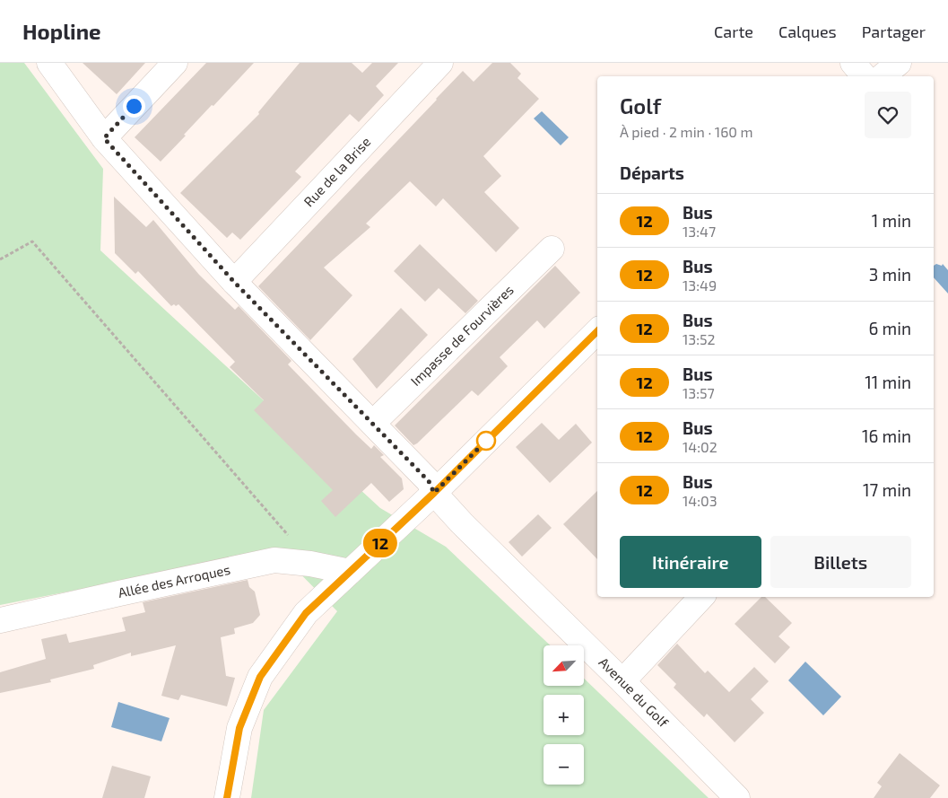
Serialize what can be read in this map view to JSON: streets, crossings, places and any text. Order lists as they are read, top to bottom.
{
  "streets": {
    "street": [
      "Rue de la Brise",
      "Impasse de Fourvières",
      "Allée des Arroques",
      "Avenue du Golf"
    ]
  },
  "crossings": [
    ["Rue de la Brise", "Avenue du Golf"],
    ["Impasse de Fourvières", "Avenue du Golf"]
  ],
  "lines": ["bus line 12"],
  "north": "bottom left",
  "page": {
    "header": "Hopline",
    "nav": ["Carte", "Calques", "Partager"],
    "on_map": "12",
    "heading": [
      ["Golf", "À pied · 2 min · 160 m"],
      "Départs"
    ],
    "list": [
      {
        "mark": "12",
        "name": "Bus",
        "note": "13:47",
        "value": "1 min"
      },
      {
        "mark": "12",
        "name": "Bus",
        "note": "13:49",
        "value": "3 min"
      },
      {
        "mark": "12",
        "name": "Bus",
        "note": "13:52",
        "value": "6 min"
      },
      {
        "mark": "12",
        "name": "Bus",
        "note": "13:57",
        "value": "11 min"
      },
      {
        "mark": "12",
        "name": "Bus",
        "note": "14:02",
        "value": "16 min"
      },
      {
        "mark": "12",
        "name": "Bus",
        "note": "14:03",
        "value": "17 min"
      }
    ],
    "buttons": ["Itinéraire", "Billets"],
    "map_buttons": ["+", "−"]
  }
}
